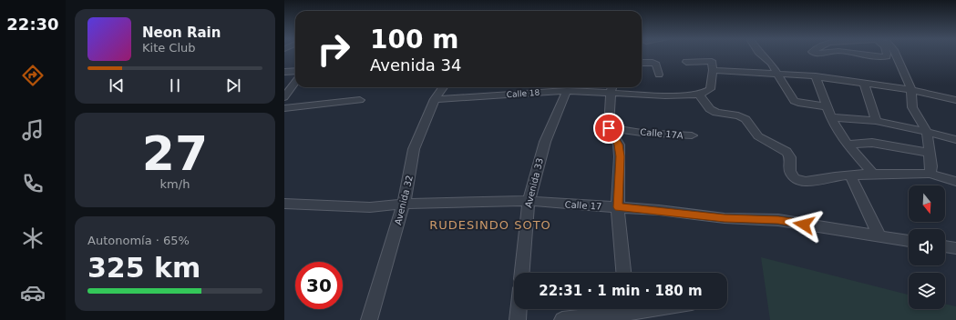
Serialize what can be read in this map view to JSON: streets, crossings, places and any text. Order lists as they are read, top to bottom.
{
  "streets": {
    "street": [
      "Calle 18",
      "Calle 17A",
      "Avenida 33",
      "Avenida 32",
      "Calle 17"
    ]
  },
  "crossings": [
    ["Calle 18", "Avenida 33"],
    ["Calle 18", "Avenida 32"],
    ["Avenida 33", "Calle 17"],
    ["Avenida 32", "Calle 17"]
  ],
  "districts": ["RUDESINDO SOTO"],
  "north": "bottom",
  "page": {
    "tabs": "22:30",
    "turn": ["100 m", "Avenida 34"],
    "song": ["Neon Rain", "Kite Club"],
    "tile": [
      ["27", "km/h"],
      ["Autonomía · 65%", "325 km"]
    ],
    "limit": "30",
    "trip": "22:31 · 1 min · 180 m"
  }
}
